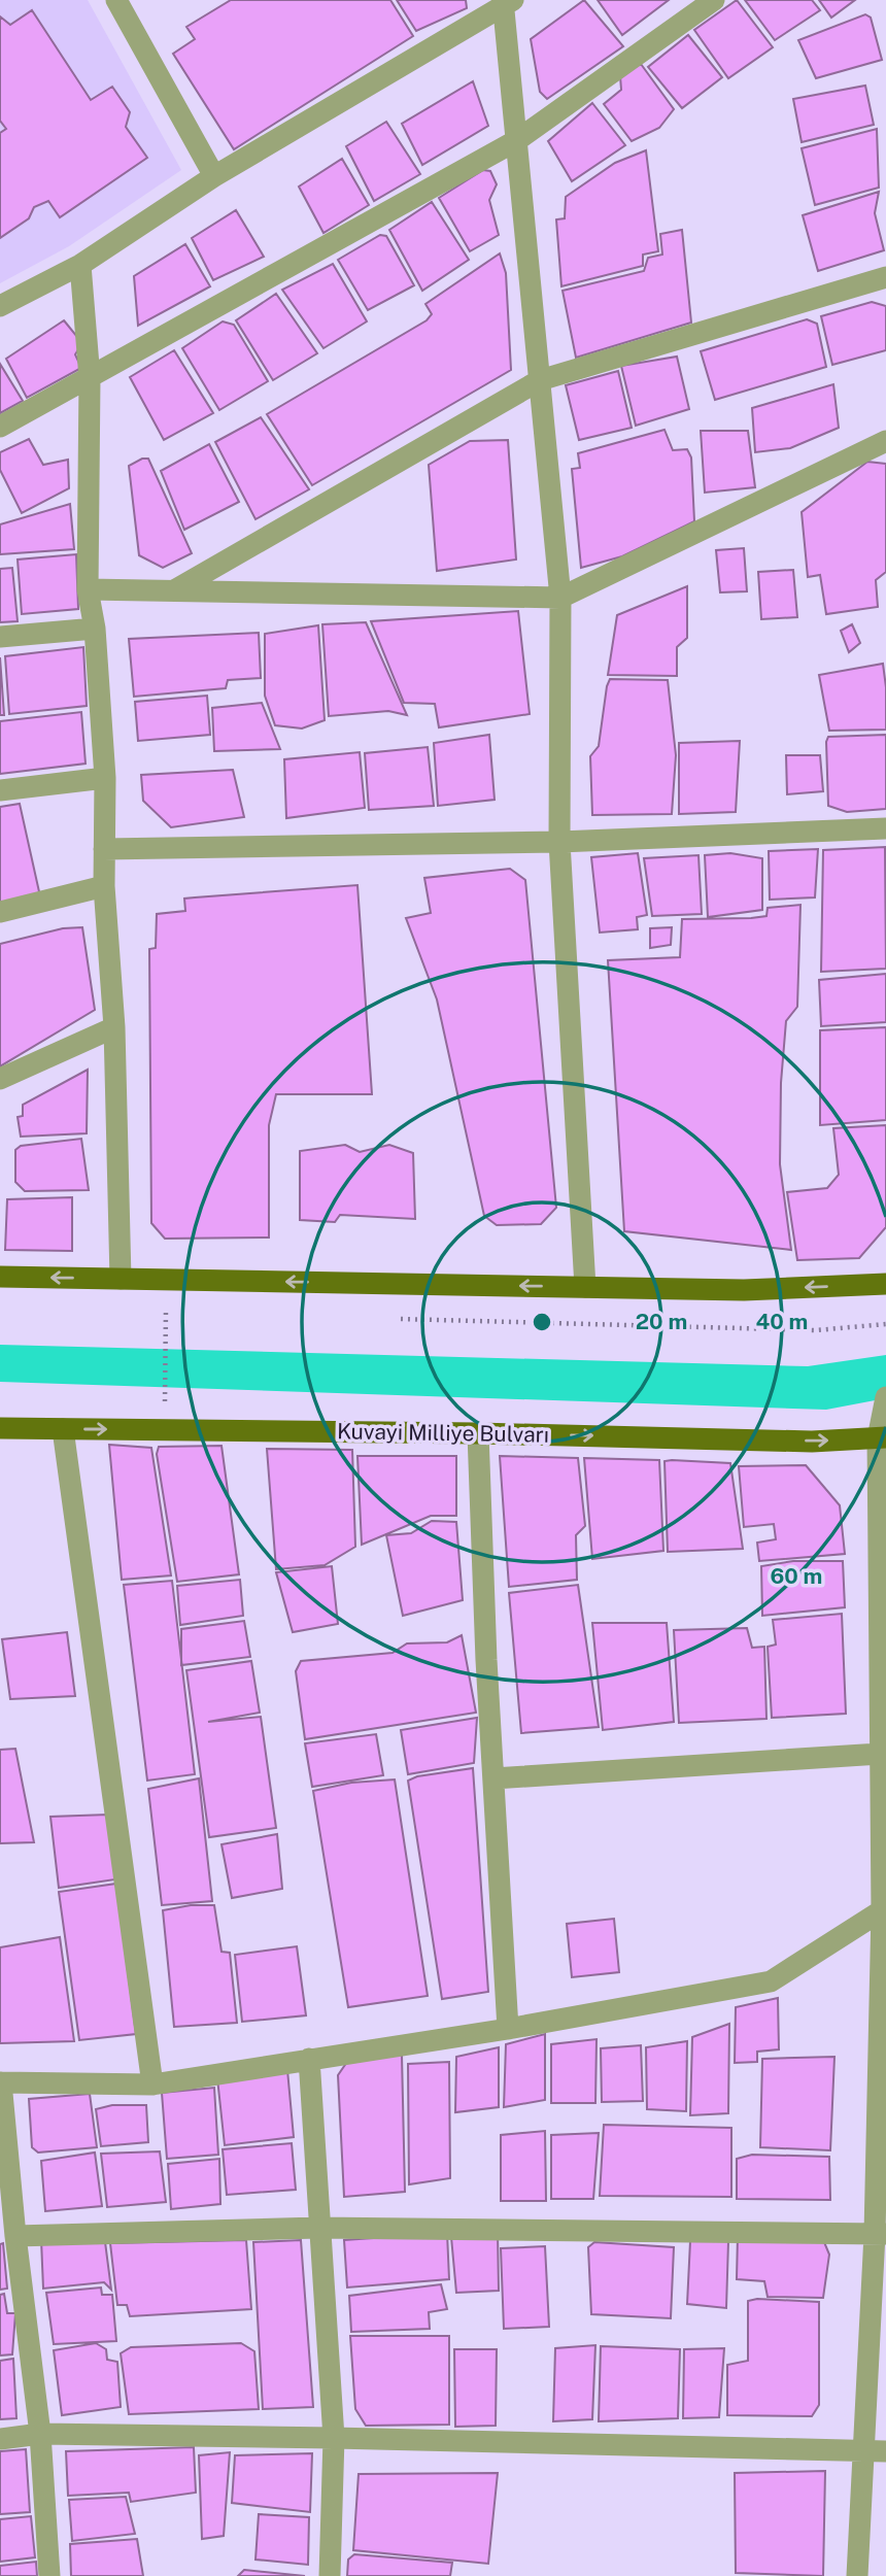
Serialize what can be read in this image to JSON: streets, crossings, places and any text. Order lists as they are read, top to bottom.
{
  "streets": {
    "main road": ["Kuvayi Milliye Bulvarı"]
  },
  "rings": ["20 m", "40 m", "60 m"]
}
